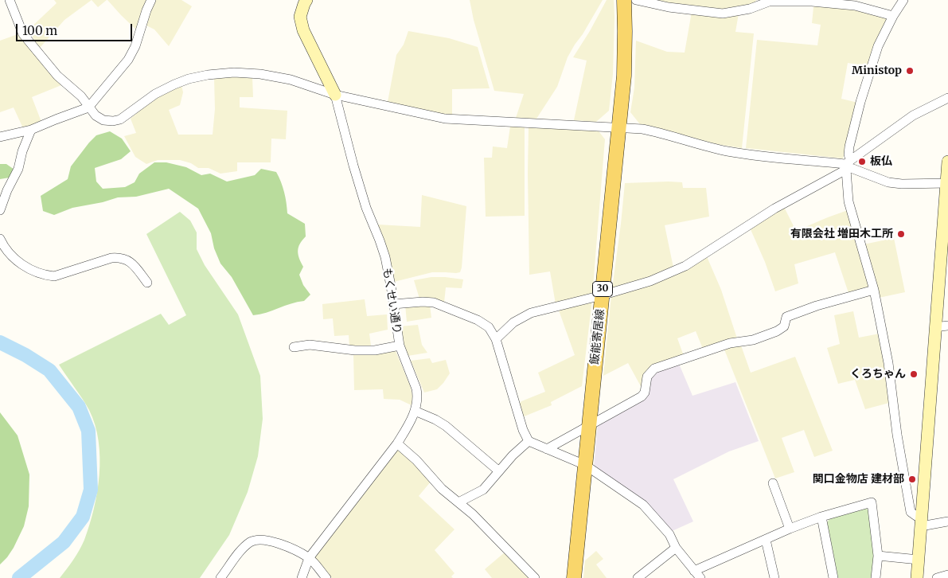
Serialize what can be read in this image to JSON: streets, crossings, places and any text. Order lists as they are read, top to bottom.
{
  "streets": {
    "main road": ["30", "飯能寄居線"],
    "street": ["もくせい通り"]
  },
  "places": [
    "Ministop",
    "板仏",
    "有限会社 増田木工所",
    "くろちゃん",
    "関口金物店 建材部"
  ],
  "scale_bar": "100 m"
}
